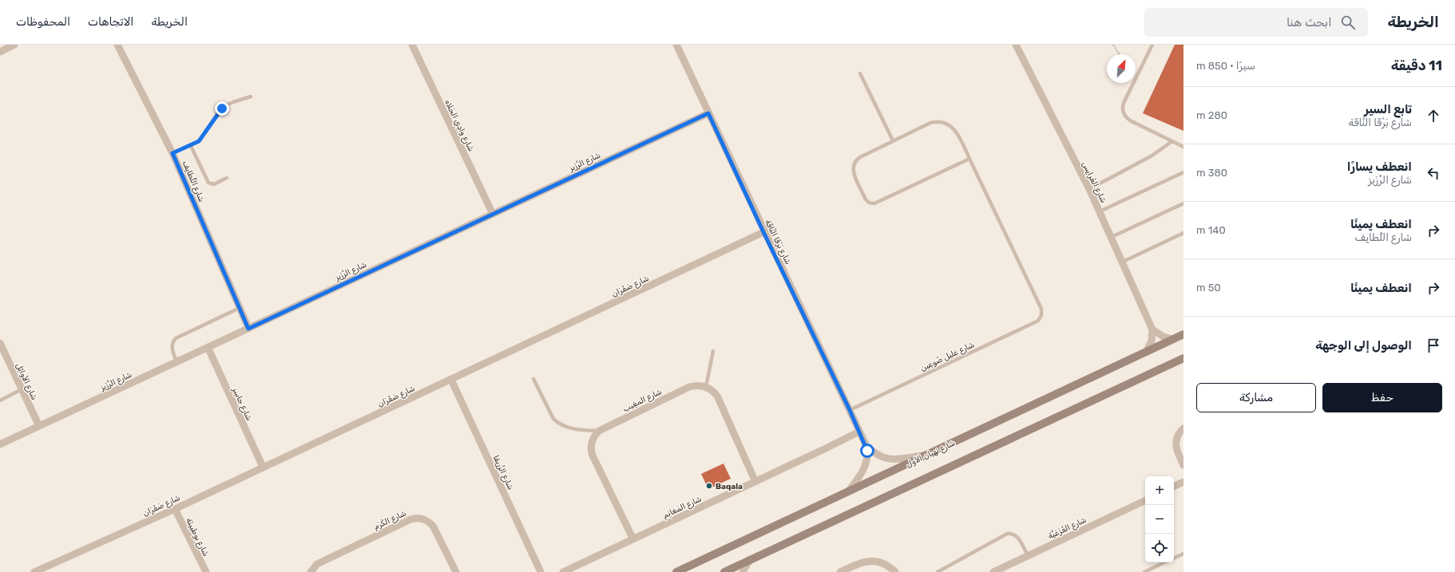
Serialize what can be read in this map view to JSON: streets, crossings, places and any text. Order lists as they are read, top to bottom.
{
  "streets": {
    "main road": ["شارع نهيان الأول"],
    "street": [
      "شارع وادِي الحَلاه",
      "شارع الرِّزَيز",
      "شارع اللَّطايِف",
      "شارع الغَرايِس",
      "شارع بَرْقَا النَّاقَة",
      "شارع صَفْرَان",
      "شارع الأوائِل",
      "شارع المغِيب",
      "شارع جاسِر",
      "شارع الزِّريقا",
      "شارع المَغانِم",
      "شارع الكَرَم",
      "شارع الفْزَعَيَّة",
      "شارع بوطيينَة"
    ],
    "lane": ["شارع غليل صُوعِين"]
  },
  "crossings": [
    ["شارع وادِي الحَلاه", "شارع الرِّزَيز"],
    ["شارع الرِّزَيز", "شارع اللَّطايِف"],
    ["شارع الرِّزَيز", "شارع بَرْقَا النَّاقَة"],
    ["شارع الرِّزَيز", "شارع الأوائِل"],
    ["شارع الرِّزَيز", "شارع جاسِر"],
    ["شارع بَرْقَا النَّاقَة", "شارع صَفْرَان"],
    ["شارع بَرْقَا النَّاقَة", "شارع غليل صُوعِين"],
    ["شارع بَرْقَا النَّاقَة", "شارع نهيان الأول"],
    ["شارع بَرْقَا النَّاقَة", "شارع المَغانِم"],
    ["شارع صَفْرَان", "شارع جاسِر"],
    ["شارع صَفْرَان", "شارع الزِّريقا"],
    ["شارع صَفْرَان", "شارع بوطيينَة"]
  ],
  "places": ["Baqala"],
  "north": "top right",
  "page": {
    "header": "الخريطة",
    "search": "ابحث هنا",
    "nav": ["الخريطة", "الاتجاهات", "المحفوظات"],
    "heading": ["11 دقيقة", "سيرًا · 850 m"],
    "list": [
      ["تابع السير", "شارع بَرْقَا النَّاقَة", "280 m"],
      ["انعطف يسارًا", "شارع الرِّزَيز", "380 m"],
      ["انعطف يمينًا", "شارع اللَّطايِف", "140 m"],
      ["انعطف يمينًا", "50 m"],
      "الوصول إلى الوجهة"
    ],
    "buttons": ["حفظ", "مشاركة"],
    "map_buttons": ["+", "−"]
  }
}
